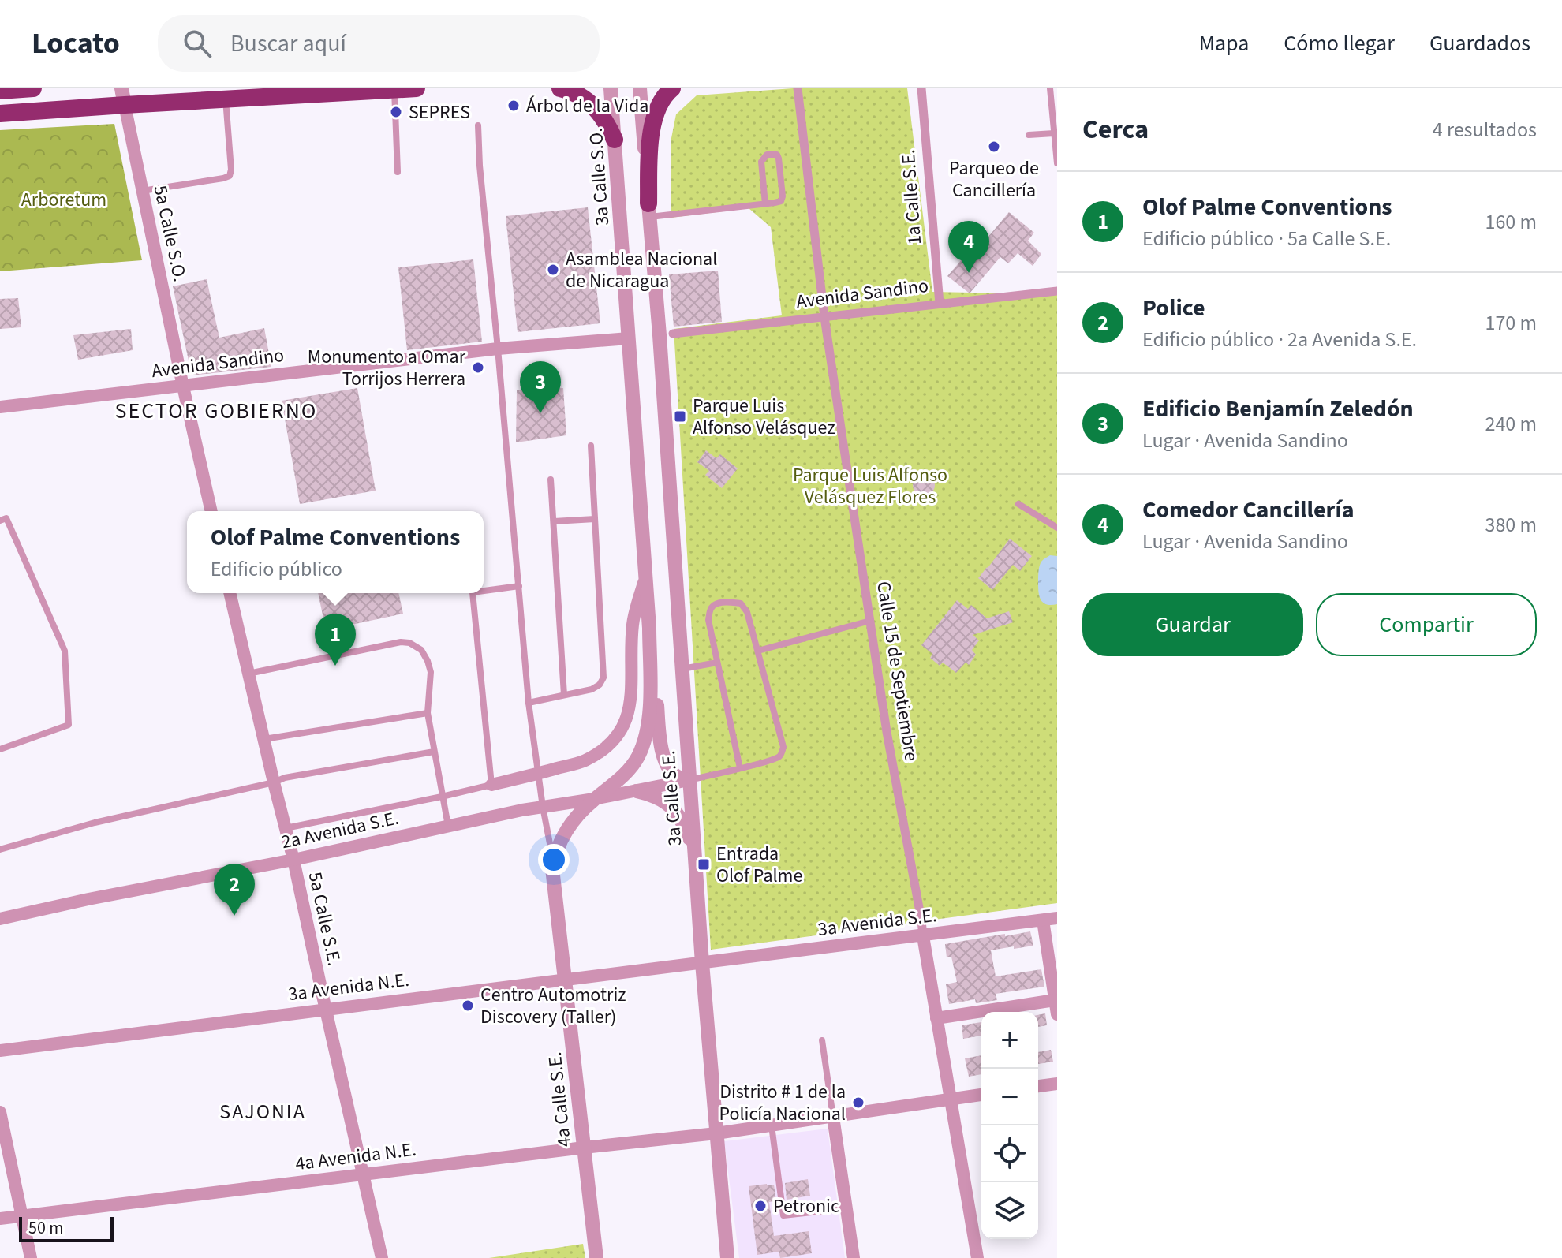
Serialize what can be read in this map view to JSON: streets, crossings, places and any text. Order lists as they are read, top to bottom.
{
  "streets": {
    "street": [
      "3a Calle S.O.",
      "1a Calle S.E.",
      "5a Calle S.O.",
      "Avenida Sandino",
      "Calle 15 de Septiembre",
      "3a Calle S.E.",
      "2a Avenida S.E.",
      "5a Calle S.E.",
      "3a Avenida S.E.",
      "3a Avenida N.E.",
      "4a Calle S.E.",
      "4a Avenida N.E."
    ]
  },
  "crossings": [
    ["3a Calle S.O.", "Avenida Sandino"],
    ["3a Calle S.O.", "3a Calle S.E."],
    ["1a Calle S.E.", "Avenida Sandino"],
    ["5a Calle S.O.", "Avenida Sandino"],
    ["Avenida Sandino", "Calle 15 de Septiembre"],
    ["Avenida Sandino", "3a Calle S.E."],
    ["Calle 15 de Septiembre", "3a Avenida S.E."],
    ["Calle 15 de Septiembre", "4a Avenida N.E."],
    ["3a Calle S.E.", "2a Avenida S.E."],
    ["3a Calle S.E.", "3a Avenida S.E."],
    ["3a Calle S.E.", "3a Avenida N.E."],
    ["3a Calle S.E.", "4a Calle S.E."],
    ["3a Calle S.E.", "4a Avenida N.E."],
    ["2a Avenida S.E.", "5a Calle S.E."],
    ["2a Avenida S.E.", "3a Avenida S.E."],
    ["2a Avenida S.E.", "3a Avenida N.E."],
    ["2a Avenida S.E.", "4a Calle S.E."],
    ["5a Calle S.E.", "3a Avenida N.E."],
    ["5a Calle S.E.", "4a Avenida N.E."],
    ["3a Avenida S.E.", "3a Avenida N.E."],
    ["3a Avenida S.E.", "4a Calle S.E."],
    ["3a Avenida N.E.", "4a Calle S.E."],
    ["4a Calle S.E.", "4a Avenida N.E."]
  ],
  "districts": ["SECTOR GOBIERNO", "SAJONIA"],
  "parks": ["Arboretum", "Parque Luis Alfonso Velásquez Flores"],
  "places": {
    "other": [
      "Árbol de la Vida",
      "SEPRES",
      "Parqueo de Cancillería",
      "Asamblea Nacional de Nicaragua",
      "Monumento a Omar Torrijos Herrera",
      "Centro Automotriz Discovery (Taller)",
      "Distrito # 1 de la Policía Nacional",
      "Petronic"
    ],
    "transit": ["Parque Luis Alfonso Velásquez", "Entrada Olof Palme"]
  },
  "scale_bar": "50 m",
  "page": {
    "header": "Locato",
    "search": "Buscar aquí",
    "nav": ["Mapa", "Cómo llegar", "Guardados"],
    "heading": ["Cerca", "4 resultados"],
    "list": [
      {
        "mark": "1",
        "name": "Olof Palme Conventions",
        "note": "Edificio público · 5a Calle S.E.",
        "value": "160 m"
      },
      {
        "mark": "2",
        "name": "Police",
        "note": "Edificio público · 2a Avenida S.E.",
        "value": "170 m"
      },
      {
        "mark": "3",
        "name": "Edificio Benjamín Zeledón",
        "note": "Lugar · Avenida Sandino",
        "value": "240 m"
      },
      {
        "mark": "4",
        "name": "Comedor Cancillería",
        "note": "Lugar · Avenida Sandino",
        "value": "380 m"
      }
    ],
    "pins": [
      "4",
      "3",
      "1",
      "2"
    ],
    "popup": ["Olof Palme Conventions", "Edificio público"],
    "buttons": ["Guardar", "Compartir"],
    "map_buttons": ["+", "−"],
    "scale": "50 m"
  }
}
